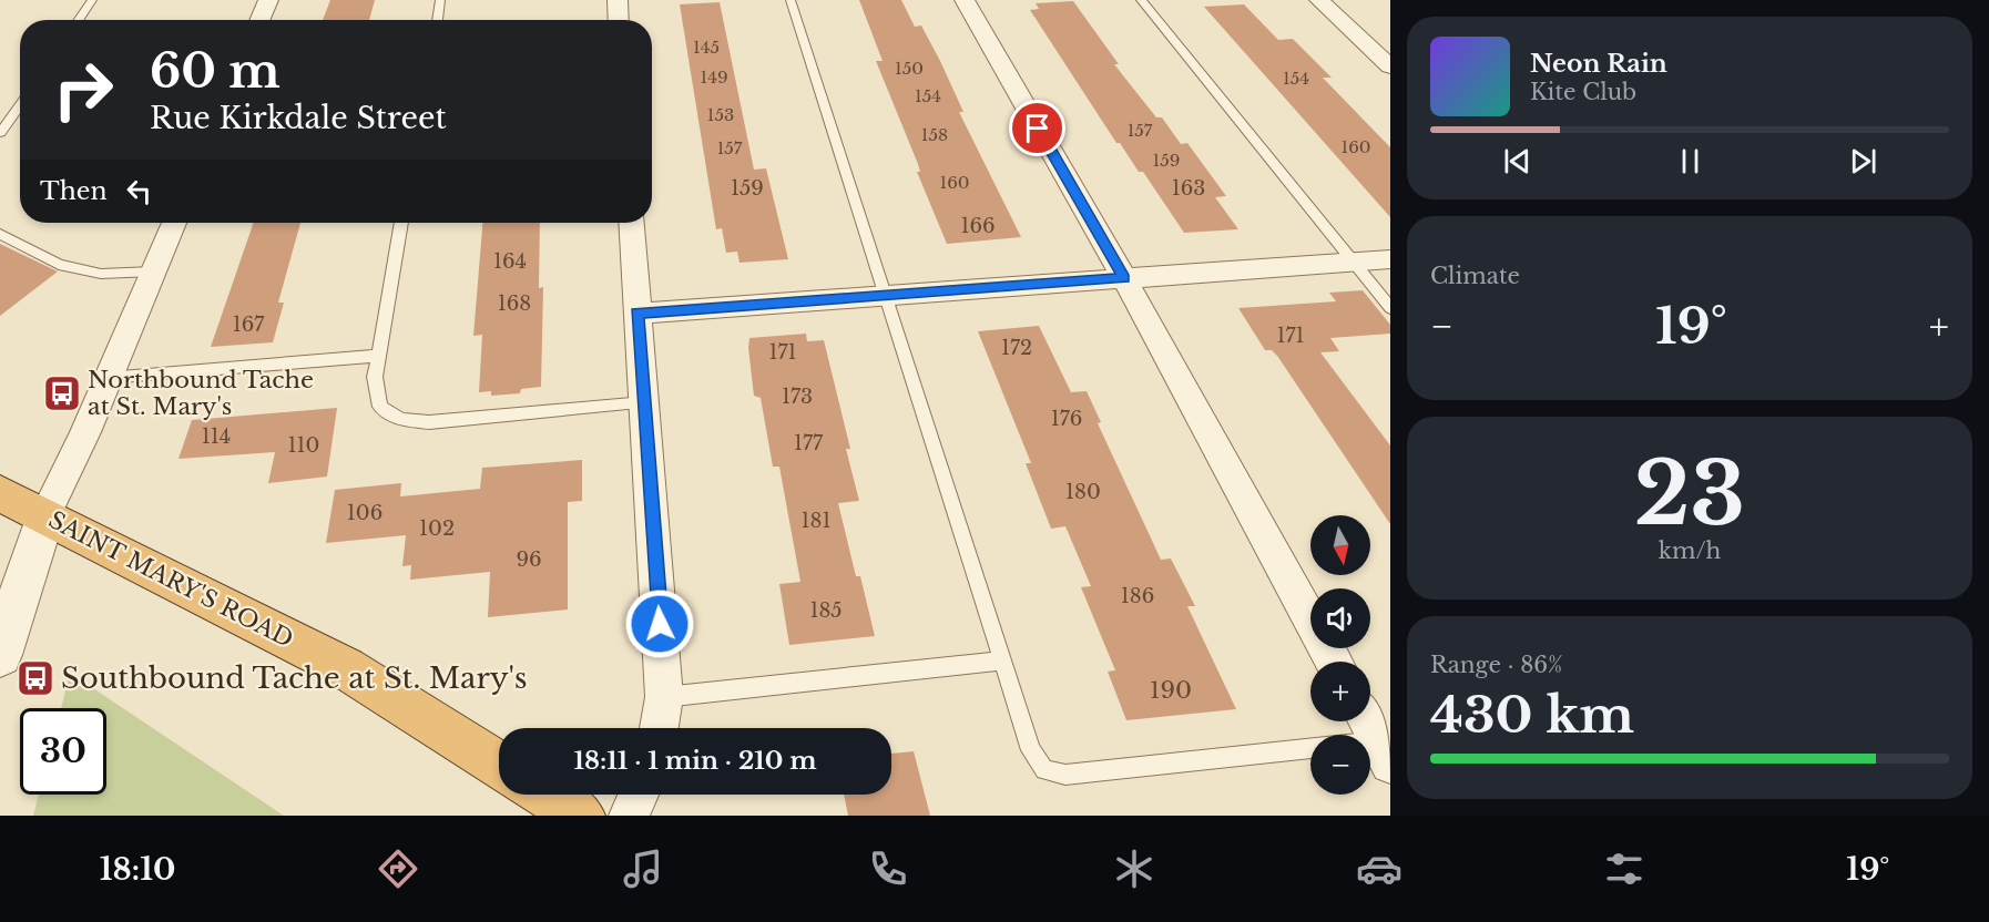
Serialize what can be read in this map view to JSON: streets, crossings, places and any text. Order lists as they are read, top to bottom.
{
  "streets": {
    "highway": ["SAINT MARY'S ROAD"]
  },
  "places": {
    "bus stop": ["Northbound Tache at St. Mary's", "Southbound Tache at St. Mary's"]
  },
  "house_numbers": [
    "145",
    "150",
    "149",
    "154",
    "154",
    "153",
    "157",
    "158",
    "160",
    "157",
    "159",
    "160",
    "159",
    "163",
    "166",
    "164",
    "168",
    "167",
    "171",
    "172",
    "171",
    "173",
    "176",
    "114",
    "177",
    "110",
    "180",
    "106",
    "181",
    "102",
    "96",
    "186",
    "185",
    "190"
  ],
  "north": "bottom",
  "page": {
    "turn": ["60 m", "Rue Kirkdale Street"],
    "song": ["Neon Rain", "Kite Club"],
    "then": "Then",
    "tile": [
      "Climate",
      ["23", "km/h"],
      ["Range · 86%", "430 km"]
    ],
    "heat": ["−", "19°", "+"],
    "map_buttons": ["+", "−"],
    "limit": "30",
    "trip": "18:11 · 1 min · 210 m",
    "tabs": ["18:10", "19°"]
  }
}
